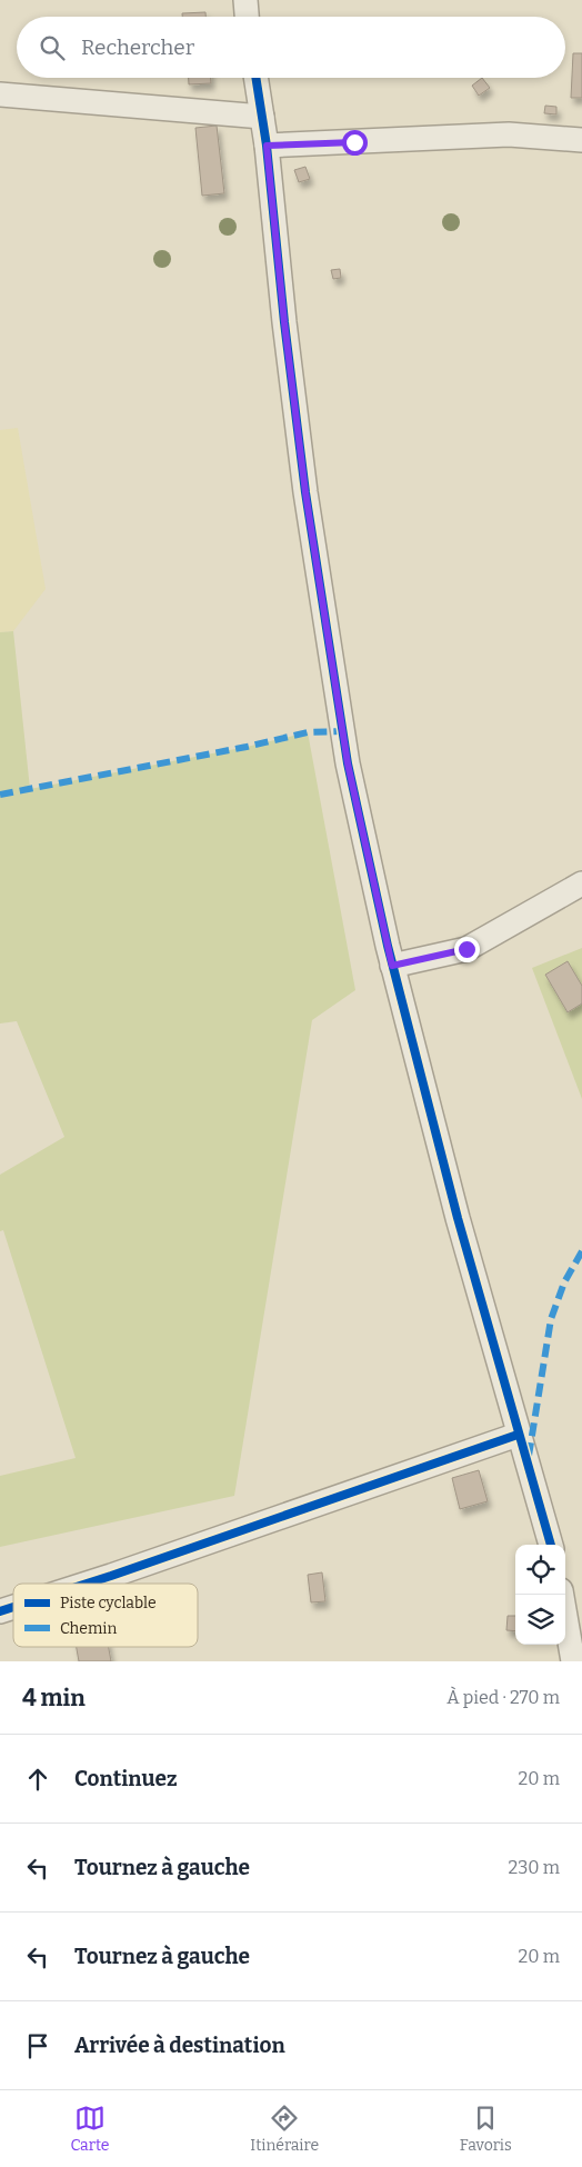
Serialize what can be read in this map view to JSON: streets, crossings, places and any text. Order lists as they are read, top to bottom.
{
  "legend": ["Piste cyclable", "Chemin"],
  "page": {
    "search": "Rechercher",
    "heading": ["4 min", "À pied · 270 m"],
    "list": [
      ["Continuez", "20 m"],
      ["Tournez à gauche", "230 m"],
      ["Tournez à gauche", "20 m"],
      "Arrivée à destination"
    ],
    "nav": ["Carte", "Itinéraire", "Favoris"]
  }
}
